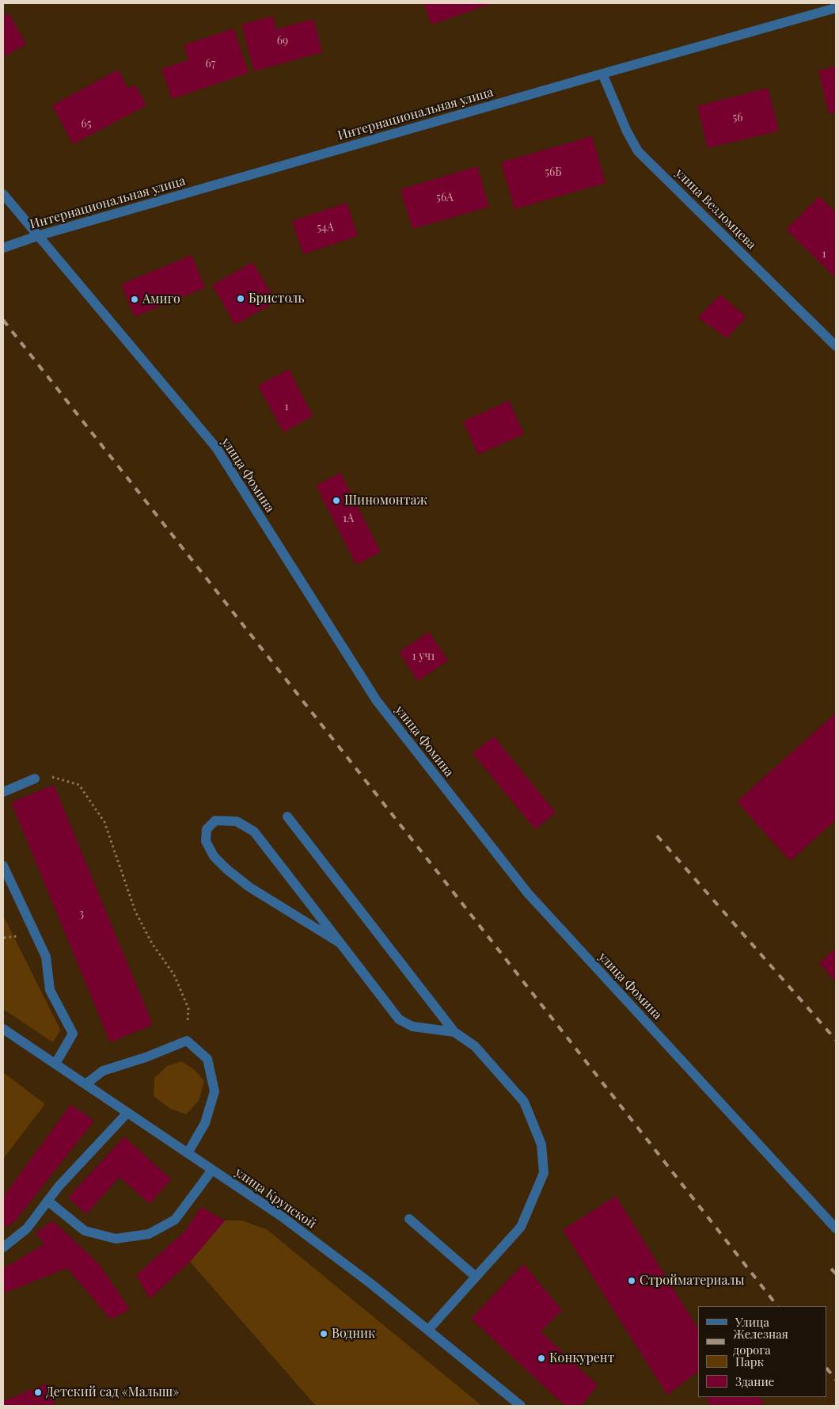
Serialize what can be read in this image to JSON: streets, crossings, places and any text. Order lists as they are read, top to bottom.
{
  "streets": {
    "street": [
      "Интернациональная улица",
      "улица Везломцева",
      "улица Фомина",
      "улица Крупской"
    ]
  },
  "crossings": [
    ["Интернациональная улица", "улица Везломцева"],
    ["Интернациональная улица", "улица Фомина"]
  ],
  "places": [
    "Бристоль",
    "Амиго",
    "Шиномонтаж",
    "Стройматериалы",
    "Водник",
    "Конкурент",
    "Детский сад «Малыш»"
  ],
  "house_numbers": [
    "69",
    "67",
    "56",
    "65",
    "56Б",
    "56А",
    "54А",
    "1",
    "1",
    "1А",
    "1 уч1",
    "3"
  ],
  "legend": [
    "Улица",
    "Железная дорога",
    "Парк",
    "Здание"
  ]
}
